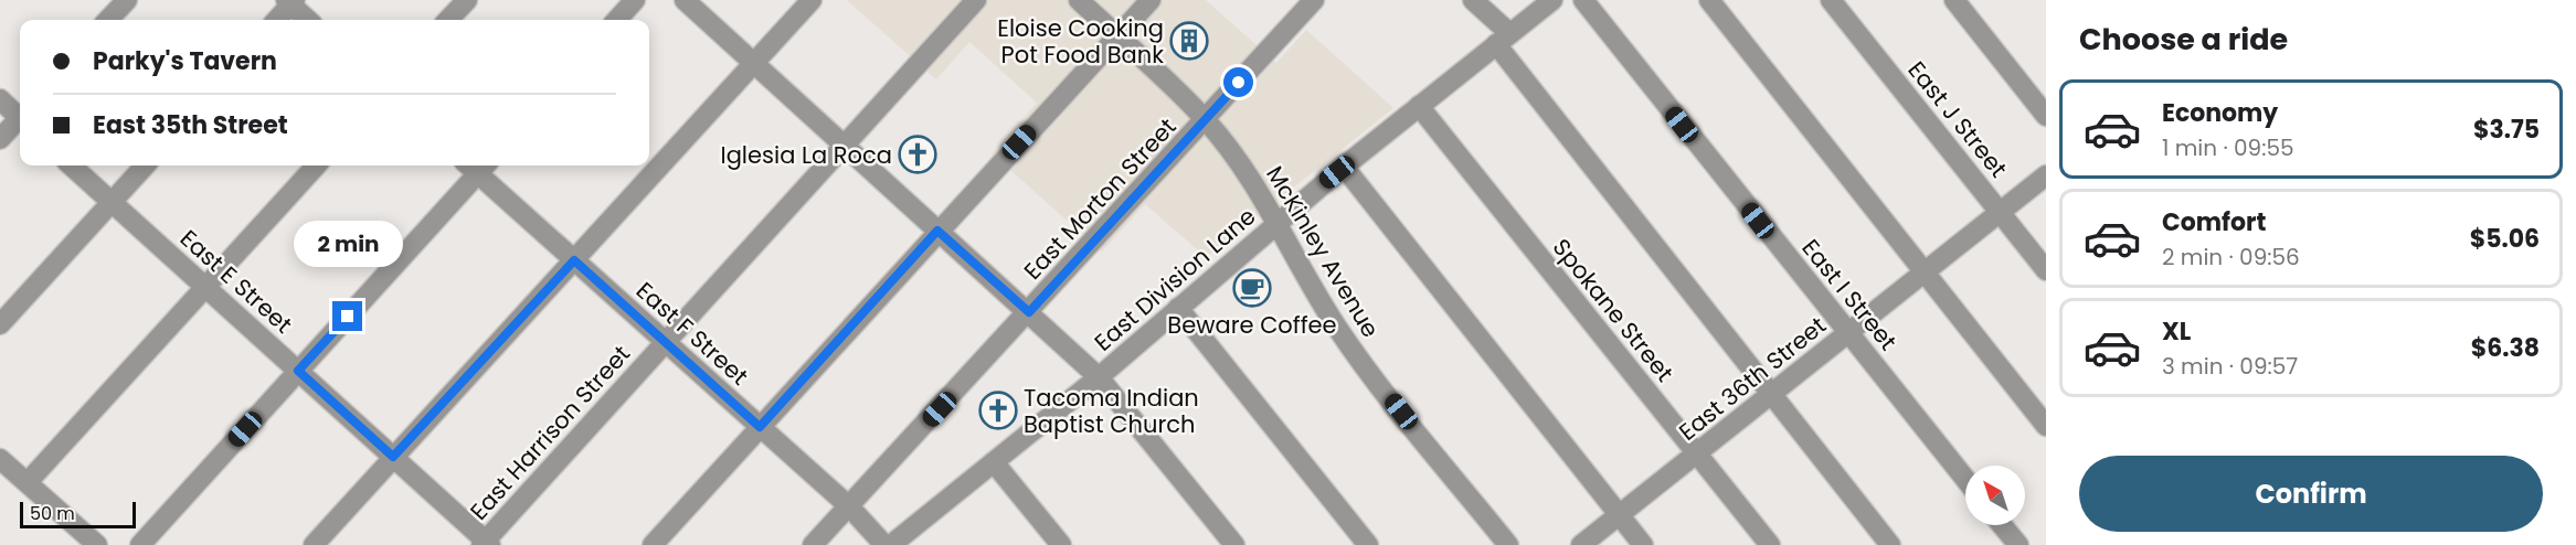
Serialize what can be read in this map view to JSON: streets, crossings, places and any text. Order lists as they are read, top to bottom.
{
  "streets": {
    "street": [
      "East J Street",
      "East Morton Street",
      "McKinley Avenue",
      "East Division Lane",
      "East E Street",
      "East I Street",
      "Spokane Street",
      "East F Street",
      "East 36th Street",
      "East Harrison Street"
    ]
  },
  "crossings": [
    ["East J Street", "East 36th Street"],
    ["East Morton Street", "McKinley Avenue"],
    ["East Morton Street", "East F Street"],
    ["McKinley Avenue", "East Division Lane"],
    ["East Division Lane", "Spokane Street"],
    ["East E Street", "East Harrison Street"],
    ["East I Street", "East 36th Street"],
    ["Spokane Street", "East 36th Street"],
    ["East F Street", "East Harrison Street"]
  ],
  "places": {
    "building": ["Eloise Cooking Pot Food Bank"],
    "church": ["Iglesia La Roca", "Tacoma Indian Baptist Church"],
    "cafe": ["Beware Coffee"]
  },
  "scale_bar": "50 m",
  "north": "top left",
  "page": {
    "heading": "Choose a ride",
    "banner": ["Parky's Tavern", "East 35th Street"],
    "list": [
      {
        "name": "Economy",
        "note": "1 min · 09:55",
        "value": "$3.75"
      },
      {
        "name": "Comfort",
        "note": "2 min · 09:56",
        "value": "$5.06"
      },
      {
        "name": "XL",
        "note": "3 min · 09:57",
        "value": "$6.38"
      }
    ],
    "bubble": "2 min",
    "buttons": "Confirm",
    "scale": "50 m"
  }
}
